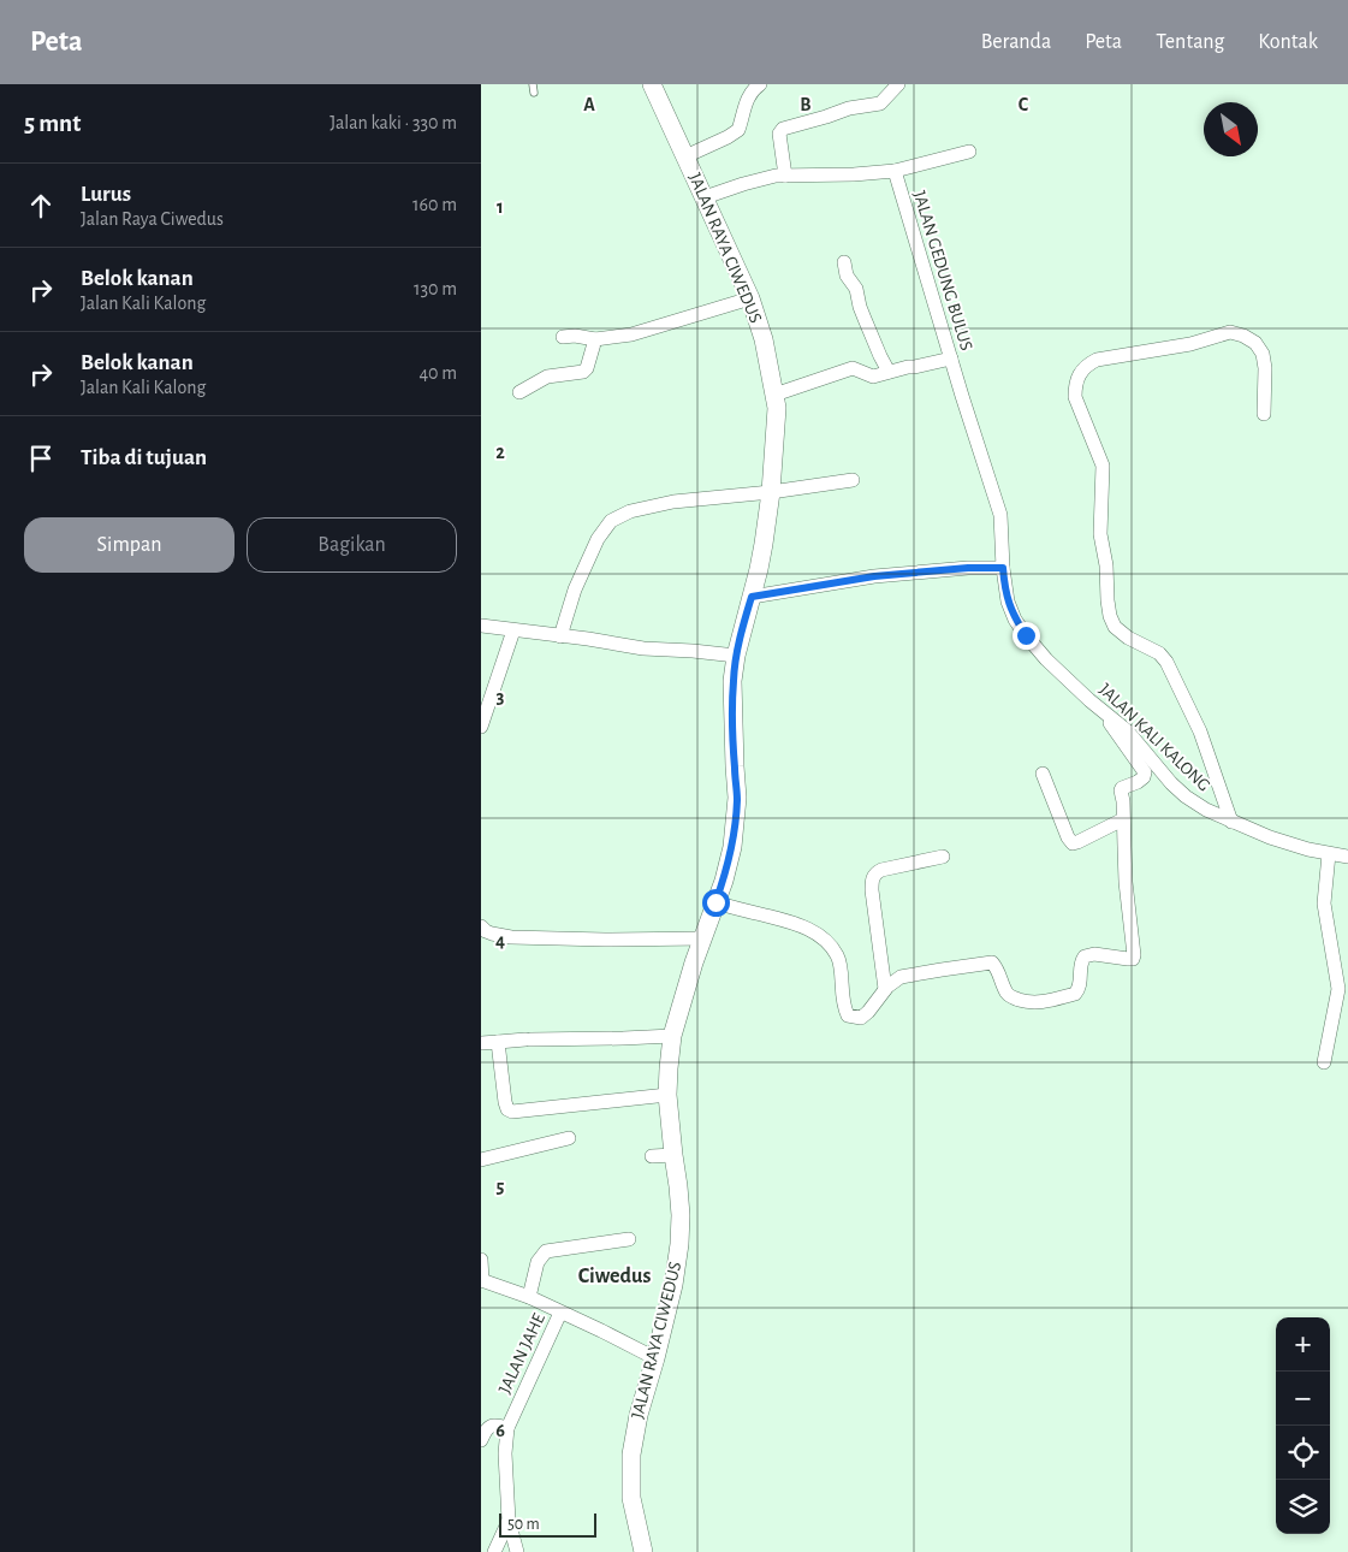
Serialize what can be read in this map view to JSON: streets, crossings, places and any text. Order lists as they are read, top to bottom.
{
  "streets": {
    "street": [
      "JALAN RAYA CIWEDUS",
      "JALAN GEDUNG BULUS",
      "JALAN KALI KALONG",
      "JALAN JAHE"
    ]
  },
  "crossings": [
    ["JALAN GEDUNG BULUS", "JALAN KALI KALONG"]
  ],
  "districts": ["Ciwedus"],
  "scale_bar": "50 m",
  "north": "bottom right",
  "page": {
    "header": "Peta",
    "nav": [
      "Beranda",
      "Peta",
      "Tentang",
      "Kontak"
    ],
    "heading": ["5 mnt", "Jalan kaki · 330 m"],
    "list": [
      ["Lurus", "Jalan Raya Ciwedus", "160 m"],
      ["Belok kanan", "Jalan Kali Kalong", "130 m"],
      ["Belok kanan", "Jalan Kali Kalong", "40 m"],
      "Tiba di tujuan"
    ],
    "buttons": ["Simpan", "Bagikan"],
    "map_buttons": ["+", "−"],
    "scale": "50 m"
  },
  "grid": {
    "columns": ["A", "B", "C"],
    "rows": [
      "1",
      "2",
      "3",
      "4",
      "5",
      "6"
    ]
  }
}
